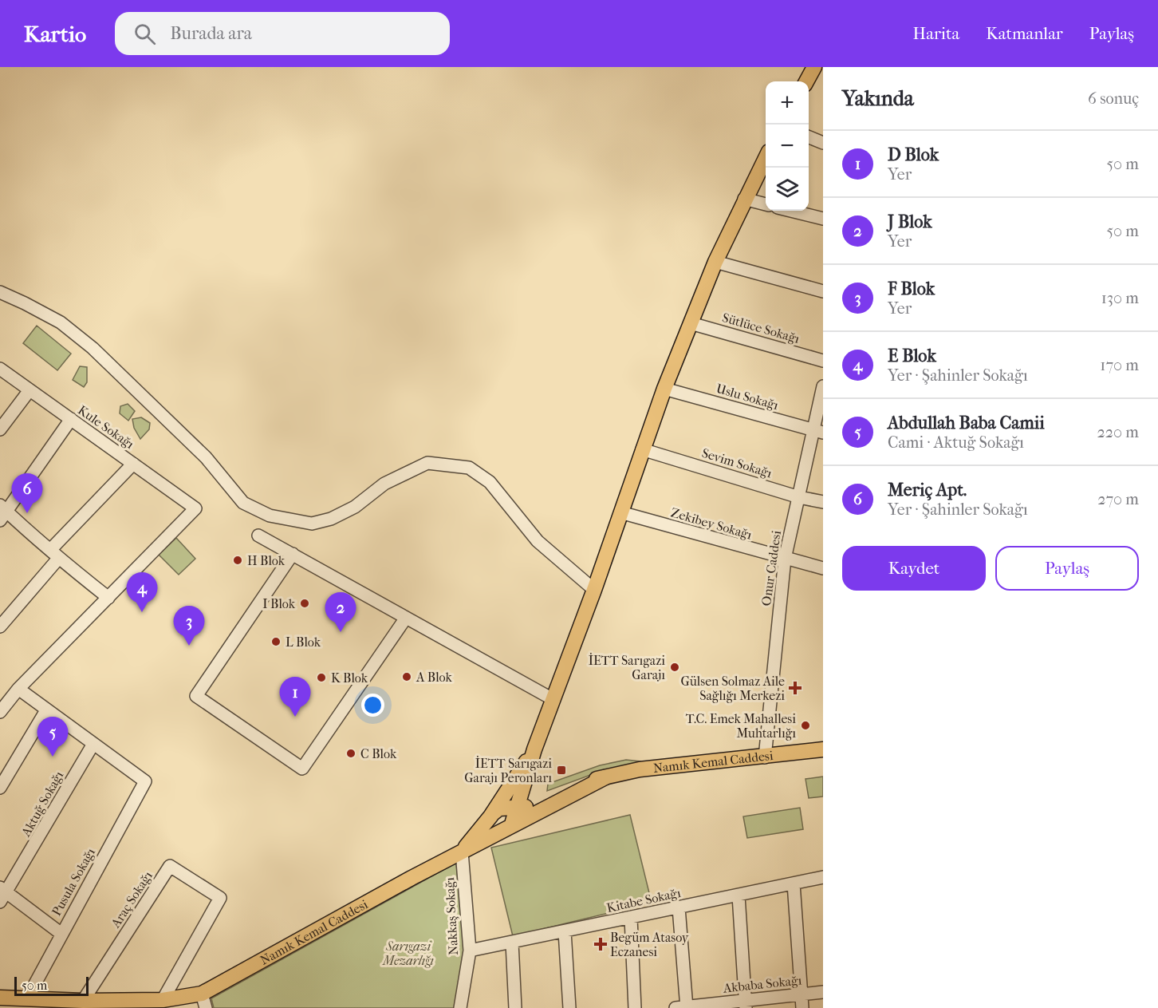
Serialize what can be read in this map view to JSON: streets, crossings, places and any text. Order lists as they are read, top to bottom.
{
  "streets": {
    "main road": ["Namık Kemal Caddesi"],
    "street": [
      "Sütlüce Sokağı",
      "Uslu Sokağı",
      "Kule Sokağı",
      "Sevim Sokağı",
      "Zekibey Sokağı",
      "Onur Caddesi",
      "Aktuğ Sokağı",
      "Pusula Sokağı",
      "Araç Sokağı",
      "Kitabe Sokağı",
      "Nakkaş Sokağı",
      "Akbaba Sokağı"
    ]
  },
  "crossings": [
    ["Uslu Sokağı", "Onur Caddesi"],
    ["Sevim Sokağı", "Onur Caddesi"],
    ["Zekibey Sokağı", "Onur Caddesi"],
    ["Onur Caddesi", "Namık Kemal Caddesi"],
    ["Namık Kemal Caddesi", "Pusula Sokağı"],
    ["Namık Kemal Caddesi", "Araç Sokağı"],
    ["Namık Kemal Caddesi", "Nakkaş Sokağı"],
    ["Aktuğ Sokağı", "Pusula Sokağı"],
    ["Kitabe Sokağı", "Nakkaş Sokağı"]
  ],
  "parks": ["Sarıgazi Mezarlığı"],
  "places": {
    "other": [
      "H Blok",
      "I Blok",
      "L Blok",
      "İETT Sarıgazi Garajı",
      "A Blok",
      "K Blok",
      "T.C. Emek Mahallesi Muhtarlığı",
      "C Blok"
    ],
    "health": ["Gülsen Solmaz Aile Sağlığı Merkezi", "Begüm Atasoy Eczanesi"],
    "transit": ["İETT Sarıgazi Garajı Peronları"]
  },
  "scale_bar": "50 m",
  "page": {
    "header": "Kartio",
    "search": "Burada ara",
    "nav": ["Harita", "Katmanlar", "Paylaş"],
    "heading": ["Yakında", "6 sonuç"],
    "map_buttons": ["+", "−"],
    "list": [
      {
        "mark": "1",
        "name": "D Blok",
        "note": "Yer",
        "value": "50 m"
      },
      {
        "mark": "2",
        "name": "J Blok",
        "note": "Yer",
        "value": "50 m"
      },
      {
        "mark": "3",
        "name": "F Blok",
        "note": "Yer",
        "value": "130 m"
      },
      {
        "mark": "4",
        "name": "E Blok",
        "note": "Yer · Şahinler Sokağı",
        "value": "170 m"
      },
      {
        "mark": "5",
        "name": "Abdullah Baba Camii",
        "note": "Cami · Aktuğ Sokağı",
        "value": "220 m"
      },
      {
        "mark": "6",
        "name": "Meriç Apt.",
        "note": "Yer · Şahinler Sokağı",
        "value": "270 m"
      }
    ],
    "pins": [
      "6",
      "4",
      "2",
      "3",
      "1",
      "5"
    ],
    "buttons": ["Kaydet", "Paylaş"],
    "scale": "50 m"
  }
}
